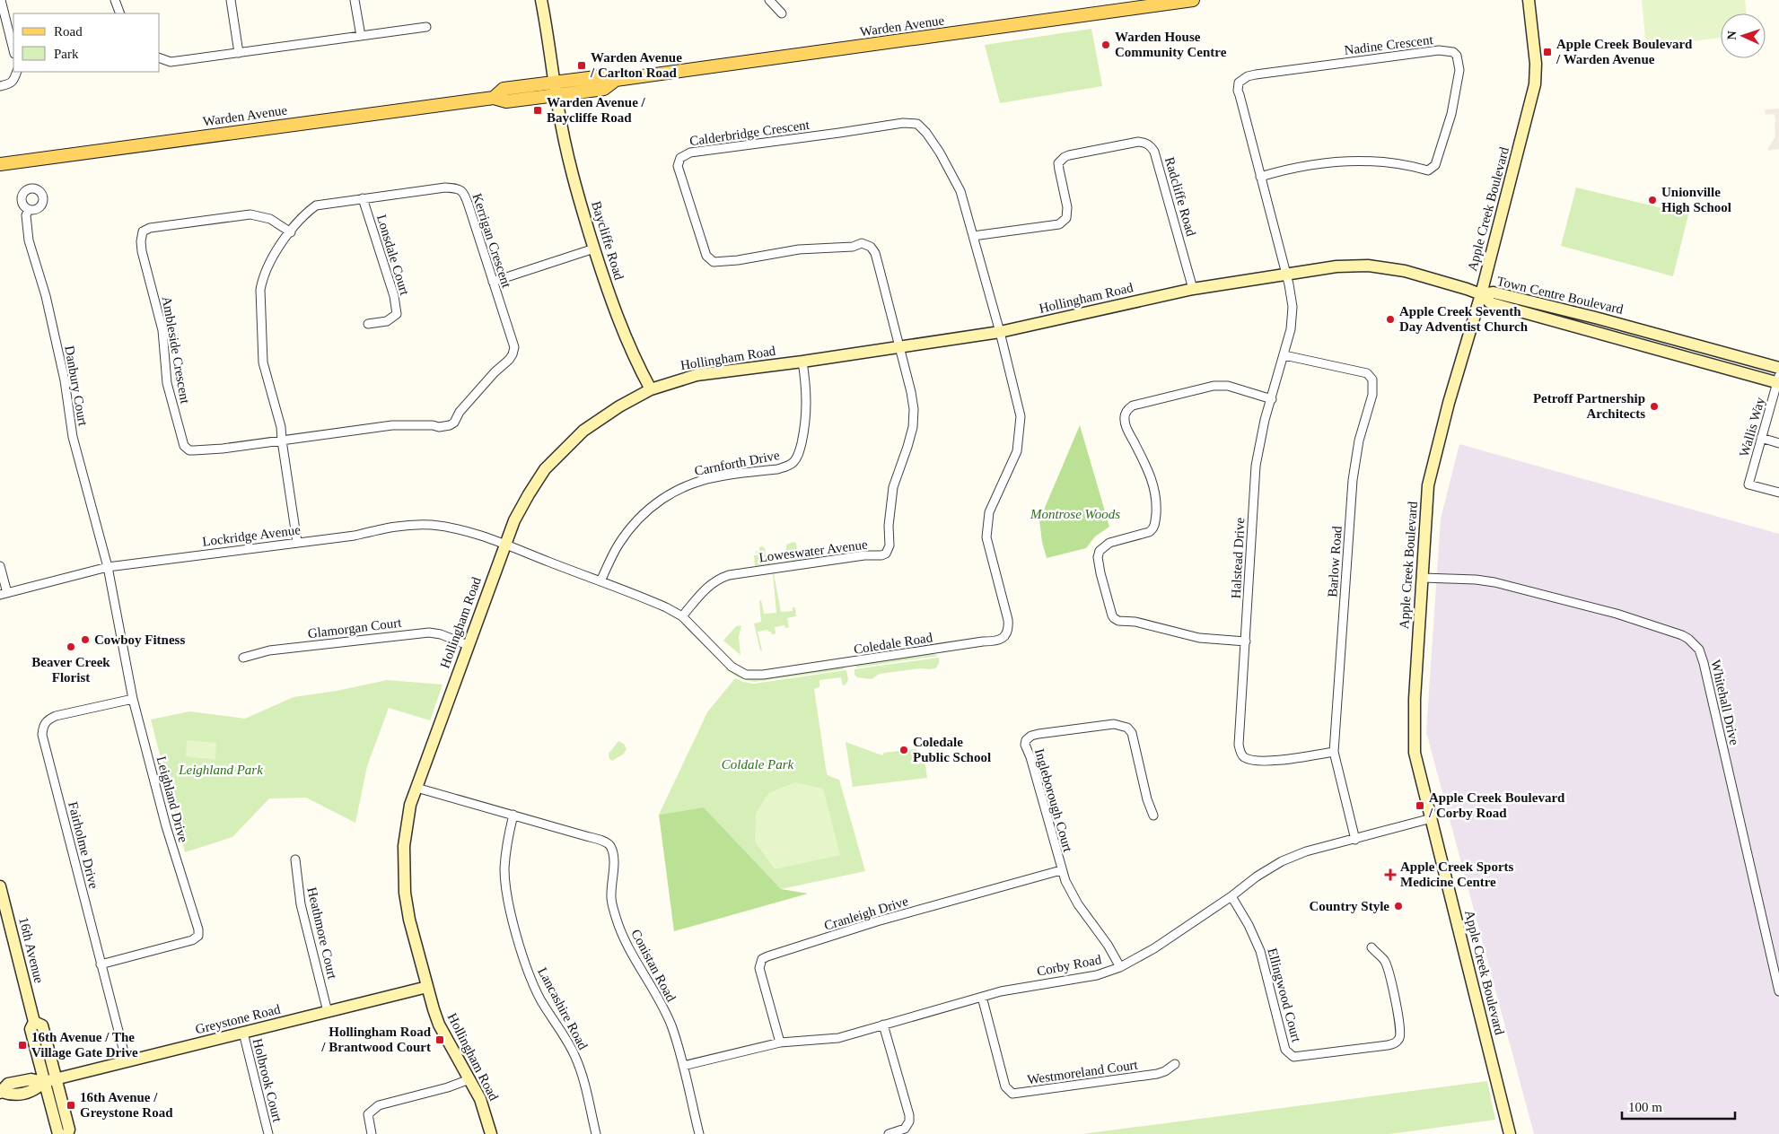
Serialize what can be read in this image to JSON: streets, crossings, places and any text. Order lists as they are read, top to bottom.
{
  "streets": {
    "main road": ["Warden Avenue"],
    "street": [
      "Nadine Crescent",
      "Calderbridge Crescent",
      "Radcliffe Road",
      "Apple Creek Boulevard",
      "Kerrigan Crescent",
      "Baycliffe Road",
      "Lonsdale Court",
      "Town Centre Boulevard",
      "Hollingham Road",
      "Ambleside Crescent",
      "Danbury Court",
      "Wallis Way",
      "Carnforth Drive",
      "Lockridge Avenue",
      "Loweswater Avenue",
      "Halstead Drive",
      "Barlow Road",
      "Glamorgan Court",
      "Coledale Road",
      "Whitehall Drive",
      "Leighland Drive",
      "Ingleborough Court",
      "Fairholme Drive",
      "Cranleigh Drive",
      "Heathmore Court",
      "16th Avenue",
      "Conistan Road",
      "Corby Road",
      "Ellingwood Court",
      "Lancashire Road",
      "Greystone Road",
      "Westmoreland Court",
      "Holbrook Court"
    ]
  },
  "crossings": [
    ["Warden Avenue", "Baycliffe Road"],
    ["Nadine Crescent", "Hollingham Road"],
    ["Nadine Crescent", "Halstead Drive"],
    ["Calderbridge Crescent", "Radcliffe Road"],
    ["Calderbridge Crescent", "Hollingham Road"],
    ["Calderbridge Crescent", "Loweswater Avenue"],
    ["Calderbridge Crescent", "Coledale Road"],
    ["Radcliffe Road", "Hollingham Road"],
    ["Apple Creek Boulevard", "Town Centre Boulevard"],
    ["Apple Creek Boulevard", "Hollingham Road"],
    ["Apple Creek Boulevard", "Whitehall Drive"],
    ["Apple Creek Boulevard", "Corby Road"],
    ["Kerrigan Crescent", "Lonsdale Court"],
    ["Kerrigan Crescent", "Ambleside Crescent"],
    ["Kerrigan Crescent", "Lockridge Avenue"],
    ["Baycliffe Road", "Hollingham Road"],
    ["Town Centre Boulevard", "Hollingham Road"],
    ["Town Centre Boulevard", "Wallis Way"],
    ["Hollingham Road", "Carnforth Drive"],
    ["Hollingham Road", "Lockridge Avenue"],
    ["Hollingham Road", "Loweswater Avenue"],
    ["Hollingham Road", "Halstead Drive"],
    ["Hollingham Road", "Glamorgan Court"],
    ["Hollingham Road", "Coledale Road"],
    ["Hollingham Road", "Conistan Road"],
    ["Hollingham Road", "Greystone Road"],
    ["Danbury Court", "Lockridge Avenue"],
    ["Danbury Court", "Leighland Drive"],
    ["Carnforth Drive", "Coledale Road"],
    ["Lockridge Avenue", "Coledale Road"],
    ["Lockridge Avenue", "Leighland Drive"],
    ["Loweswater Avenue", "Coledale Road"],
    ["Halstead Drive", "Barlow Road"],
    ["Barlow Road", "Corby Road"],
    ["Leighland Drive", "Fairholme Drive"],
    ["Ingleborough Court", "Cranleigh Drive"],
    ["Ingleborough Court", "Corby Road"],
    ["Fairholme Drive", "Greystone Road"],
    ["Cranleigh Drive", "Corby Road"],
    ["Heathmore Court", "Greystone Road"],
    ["16th Avenue", "Greystone Road"],
    ["Conistan Road", "Corby Road"],
    ["Conistan Road", "Lancashire Road"],
    ["Corby Road", "Ellingwood Court"],
    ["Corby Road", "Westmoreland Court"],
    ["Greystone Road", "Holbrook Court"]
  ],
  "parks": ["Montrose Woods", "Coldale Park", "Leighland Park"],
  "places": {
    "other": [
      "Warden House Community Centre",
      "Unionville High School",
      "Apple Creek Seventh Day Adventist Church",
      "Petroff Partnership Architects",
      "Cowboy Fitness",
      "Beaver Creek Florist",
      "Coledale Public School",
      "Country Style"
    ],
    "transit": [
      "Apple Creek Boulevard / Warden Avenue",
      "Warden Avenue / Carlton Road",
      "Warden Avenue / Baycliffe Road",
      "Apple Creek Boulevard / Corby Road",
      "Hollingham Road / Brantwood Court",
      "16th Avenue / The Village Gate Drive",
      "16th Avenue / Greystone Road"
    ],
    "health": ["Apple Creek Sports Medicine Centre"]
  },
  "legend": ["Road", "Park"],
  "scale_bar": "100 m",
  "north": "left"
}
